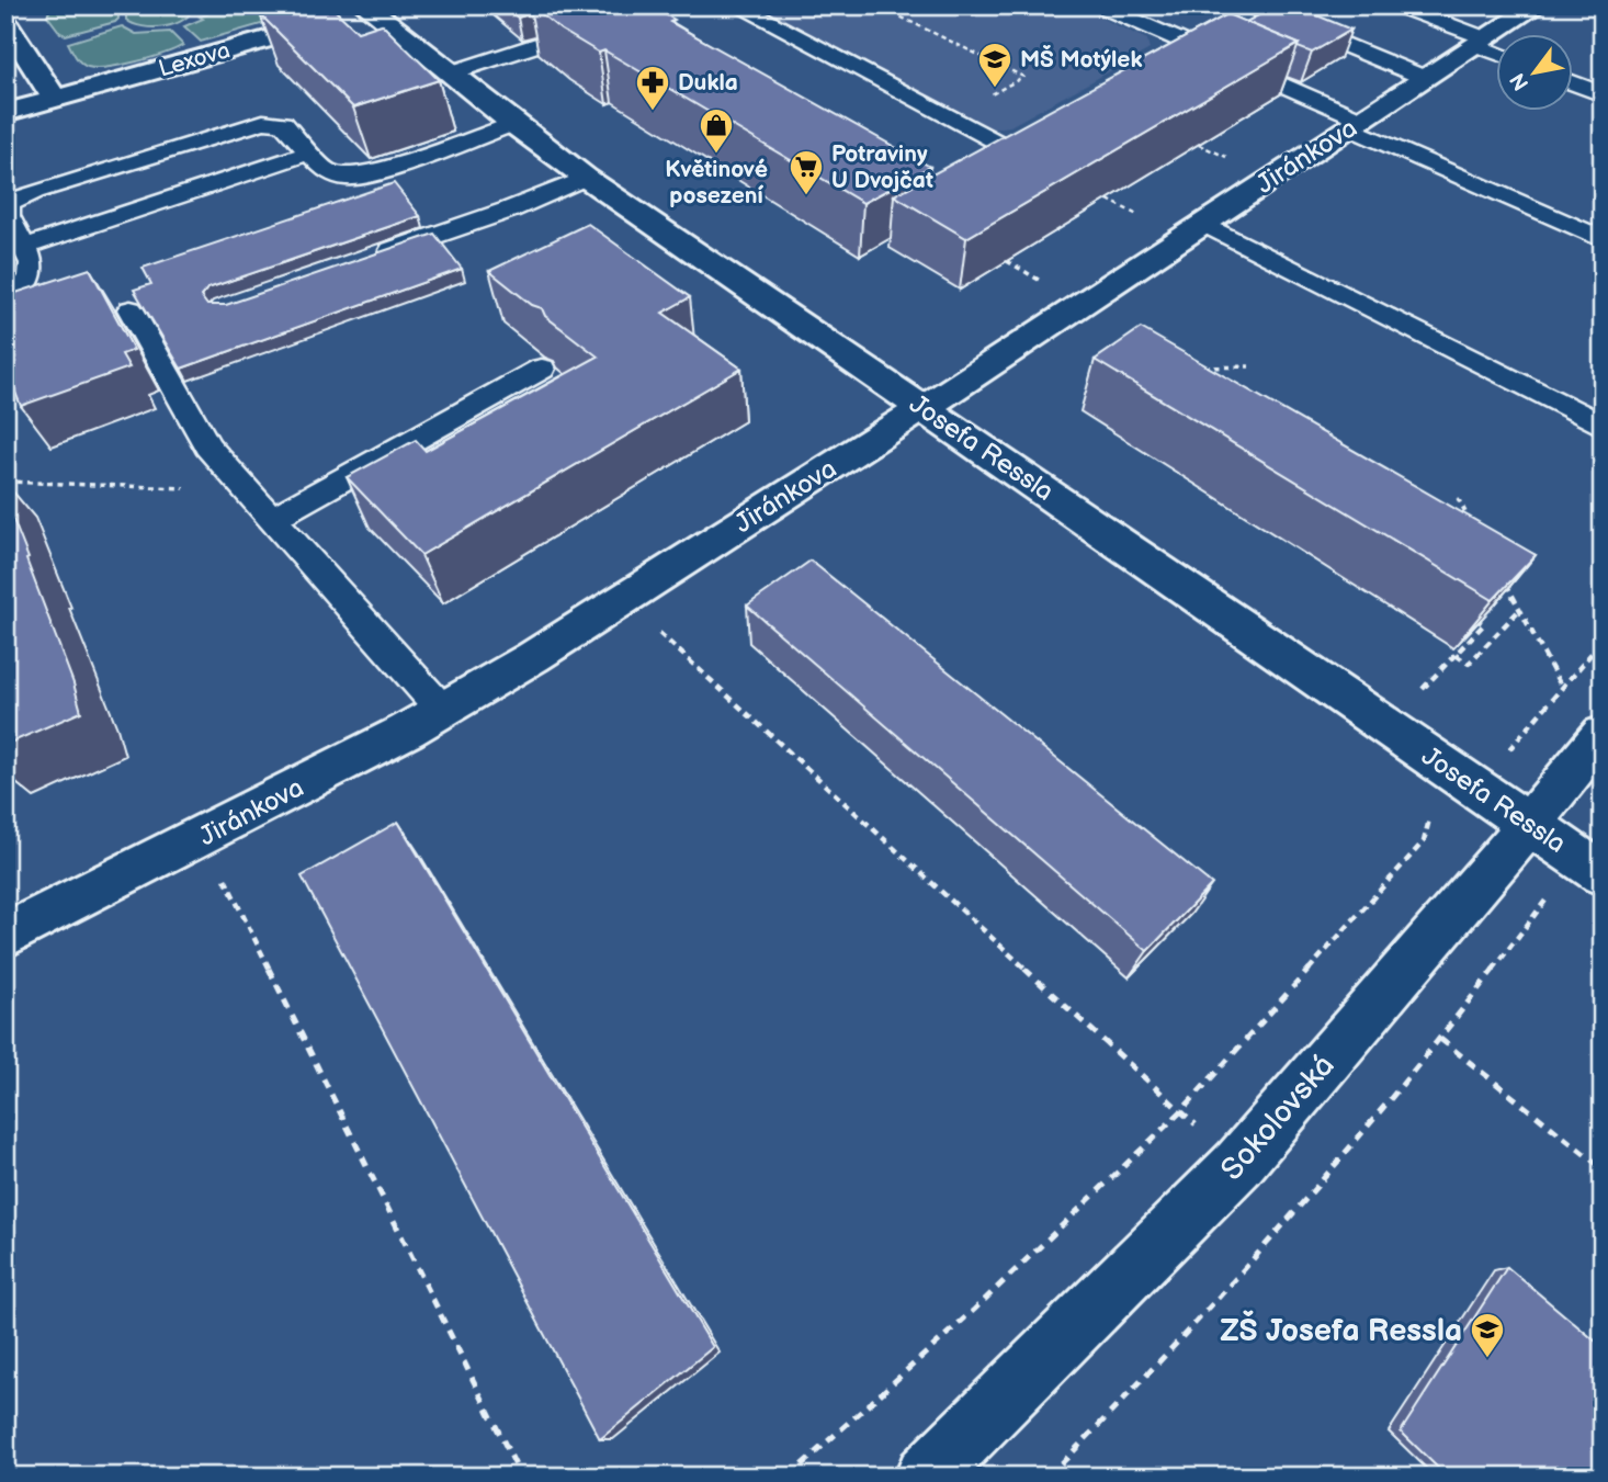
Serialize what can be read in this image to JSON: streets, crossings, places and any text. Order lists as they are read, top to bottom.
{
  "streets": {
    "street": [
      "Lexova",
      "Jiránkova",
      "Josefa Ressla",
      "Sokolovská"
    ]
  },
  "crossings": [
    ["Lexova", "Josefa Ressla"],
    ["Jiránkova", "Josefa Ressla"],
    ["Josefa Ressla", "Sokolovská"]
  ],
  "places": {
    "school or university": ["MŠ Motýlek", "ZŠ Josefa Ressla"],
    "pharmacy": ["Dukla"],
    "shop": ["Květinové posezení"],
    "supermarket": ["Potraviny U Dvojčat"]
  },
  "north": "bottom left"
}
